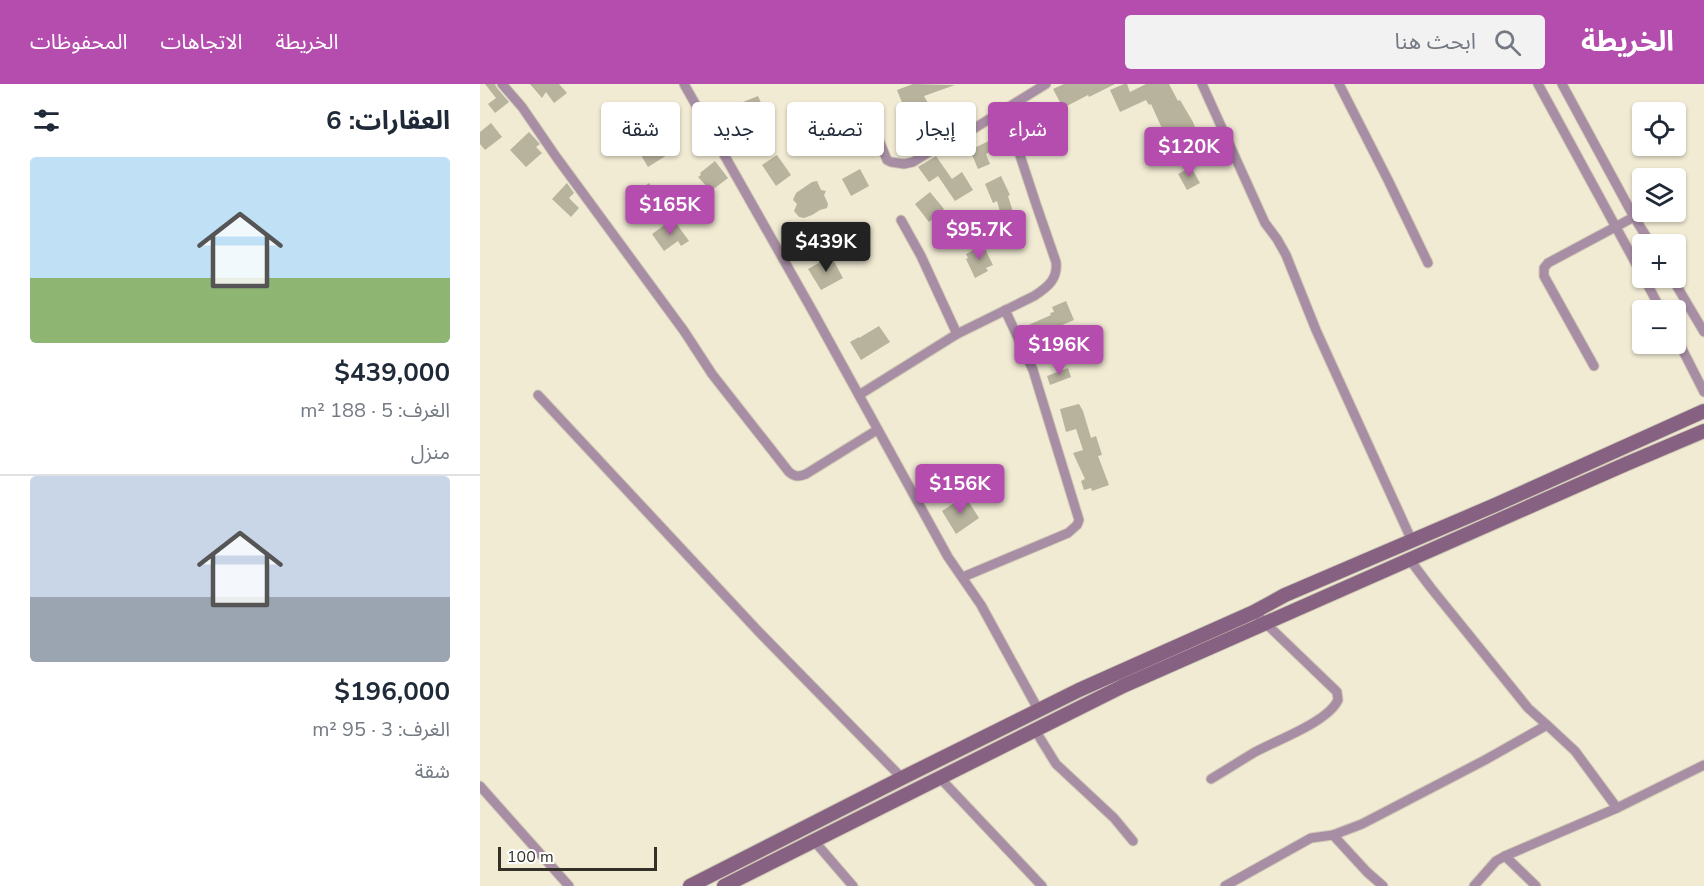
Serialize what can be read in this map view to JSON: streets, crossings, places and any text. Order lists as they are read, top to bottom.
{
  "scale_bar": "100 m",
  "page": {
    "header": "الخريطة",
    "search": "ابحث هنا",
    "nav": ["الخريطة", "الاتجاهات", "المحفوظات"],
    "heading": "العقارات: 6",
    "map_buttons": ["+", "−"],
    "chip": [
      "شراء",
      "إيجار",
      "تصفية",
      "جديد",
      "شقة"
    ],
    "price": [
      "$120K",
      "$165K",
      "$95.7K",
      "$439K",
      "$196K",
      "$156K"
    ],
    "list": [
      {
        "name": "$439,000",
        "note": "الغرف: 5 · 188 m² · منزل"
      },
      {
        "name": "$196,000",
        "note": "الغرف: 3 · 95 m² · شقة"
      }
    ],
    "scale": "100 m"
  }
}
